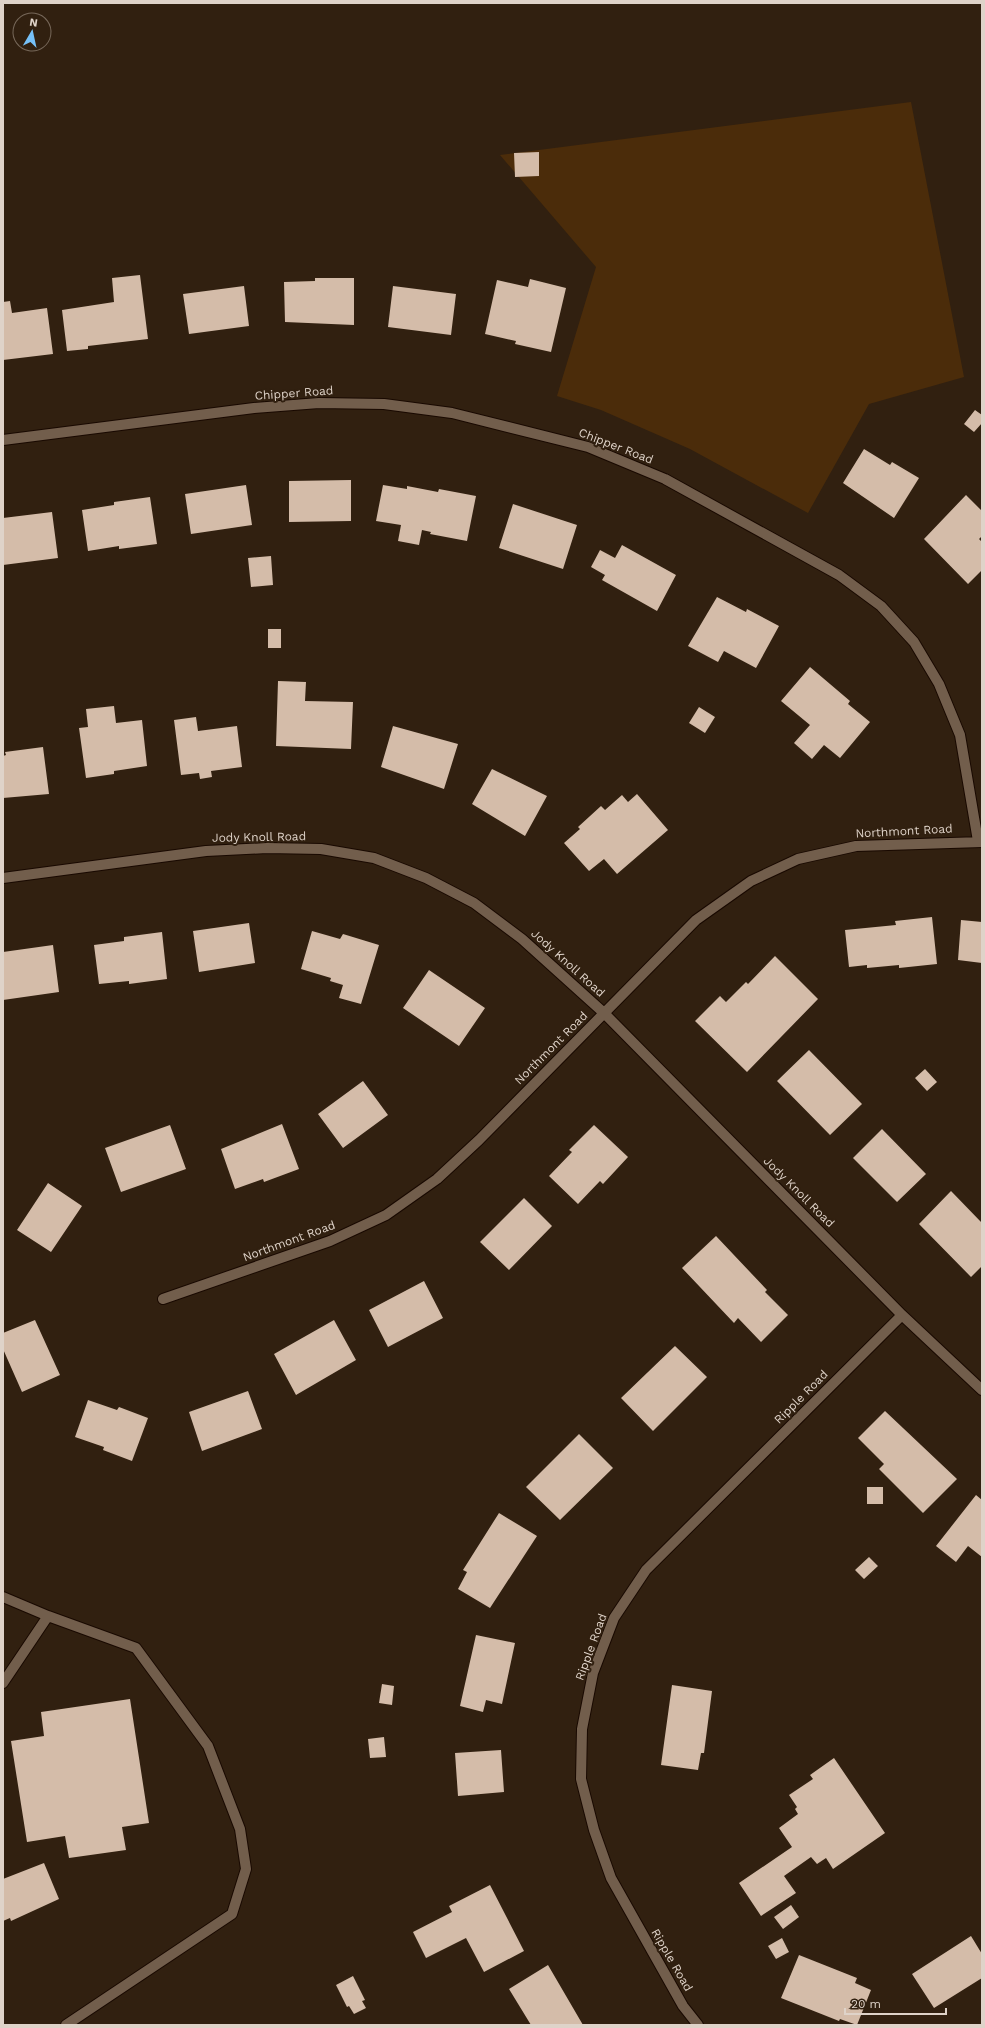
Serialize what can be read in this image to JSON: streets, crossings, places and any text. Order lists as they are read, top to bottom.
{
  "streets": {
    "street": [
      "Chipper Road",
      "Northmont Road",
      "Jody Knoll Road",
      "Ripple Road"
    ]
  },
  "crossings": [
    ["Chipper Road", "Northmont Road"],
    ["Northmont Road", "Jody Knoll Road"],
    ["Jody Knoll Road", "Ripple Road"]
  ],
  "scale_bar": "20 m",
  "north": "top"
}
